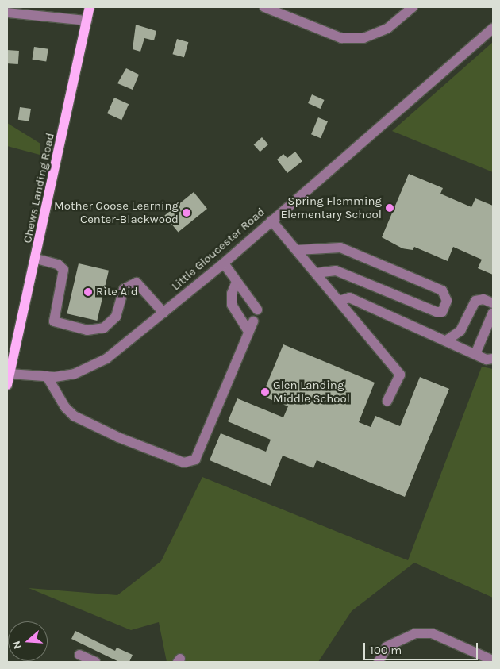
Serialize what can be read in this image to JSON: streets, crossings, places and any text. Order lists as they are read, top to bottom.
{
  "streets": {
    "main road": ["Chews Landing Road"],
    "street": ["Little Gloucester Road"]
  },
  "crossings": [
    ["Chews Landing Road", "Little Gloucester Road"]
  ],
  "places": [
    "Spring Flemming Elementary School",
    "Mother Goose Learning Center-Blackwood",
    "Rite Aid",
    "Glen Landing Middle School"
  ],
  "scale_bar": "100 m",
  "north": "left"
}
